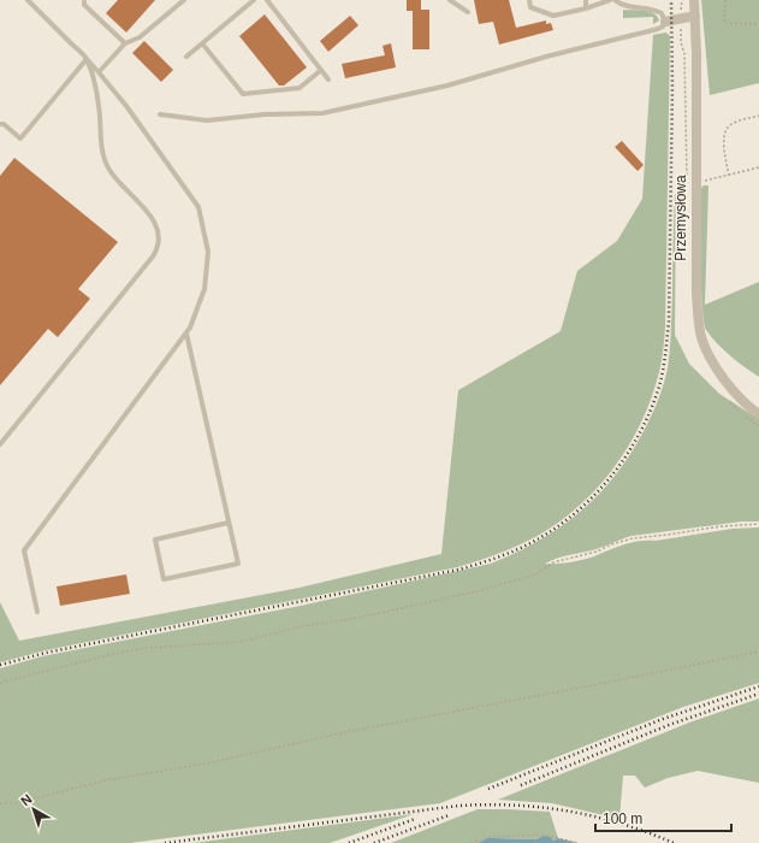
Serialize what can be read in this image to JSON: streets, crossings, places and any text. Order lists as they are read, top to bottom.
{
  "streets": {
    "street": ["Przemysłowa"]
  },
  "scale_bar": "100 m",
  "north": "top left"
}
